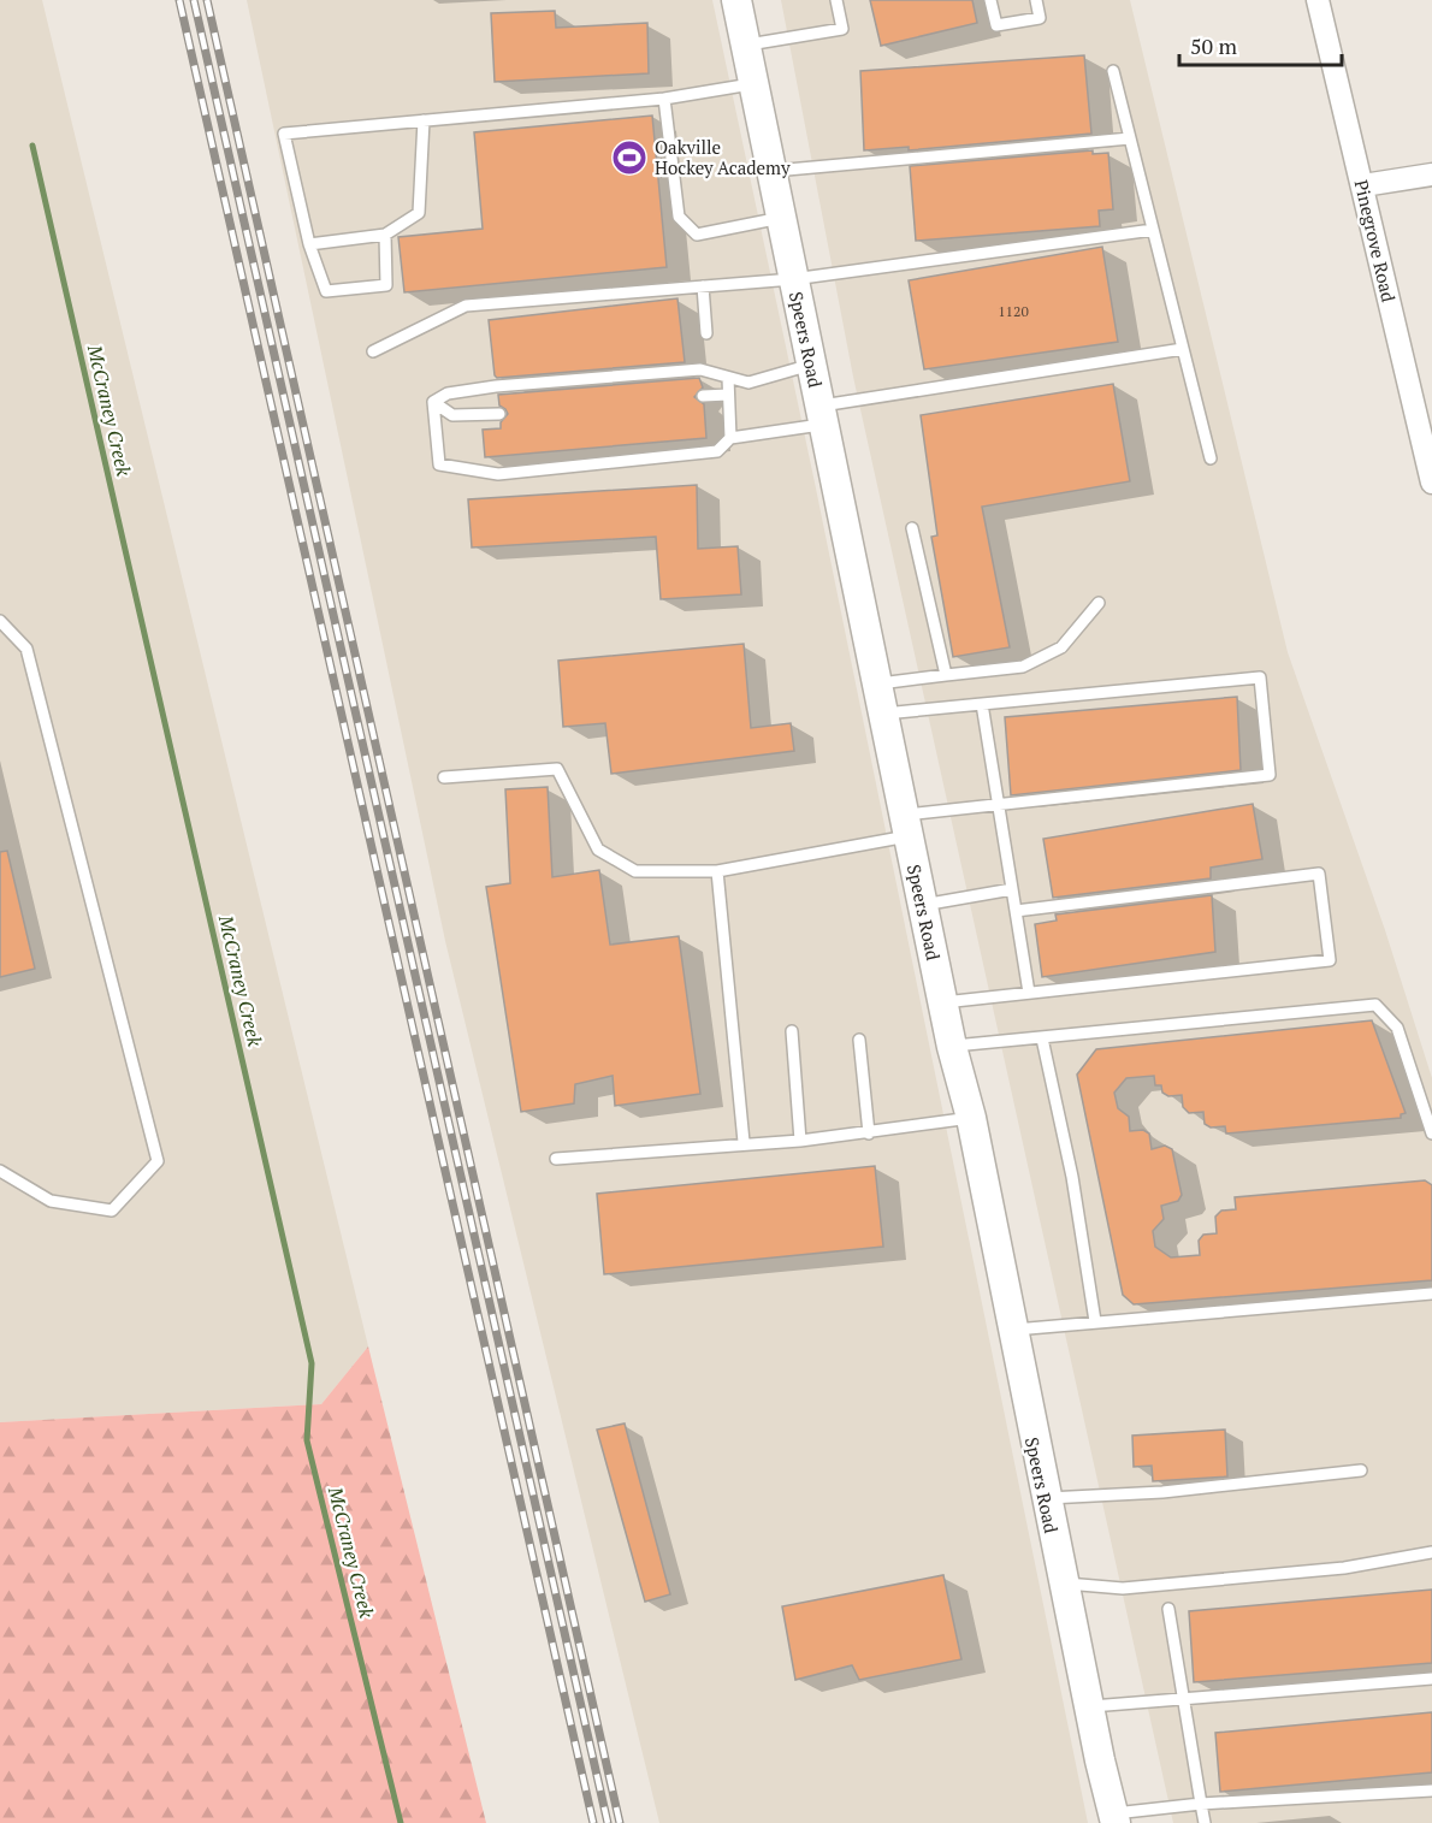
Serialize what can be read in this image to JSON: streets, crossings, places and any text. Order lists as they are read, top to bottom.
{
  "streets": {
    "main road": ["Speers Road"],
    "street": ["Pinegrove Road"]
  },
  "water": ["McCraney Creek"],
  "places": {
    "sports": ["Oakville Hockey Academy"]
  },
  "house_numbers": ["1120"],
  "scale_bar": "50 m"
}
